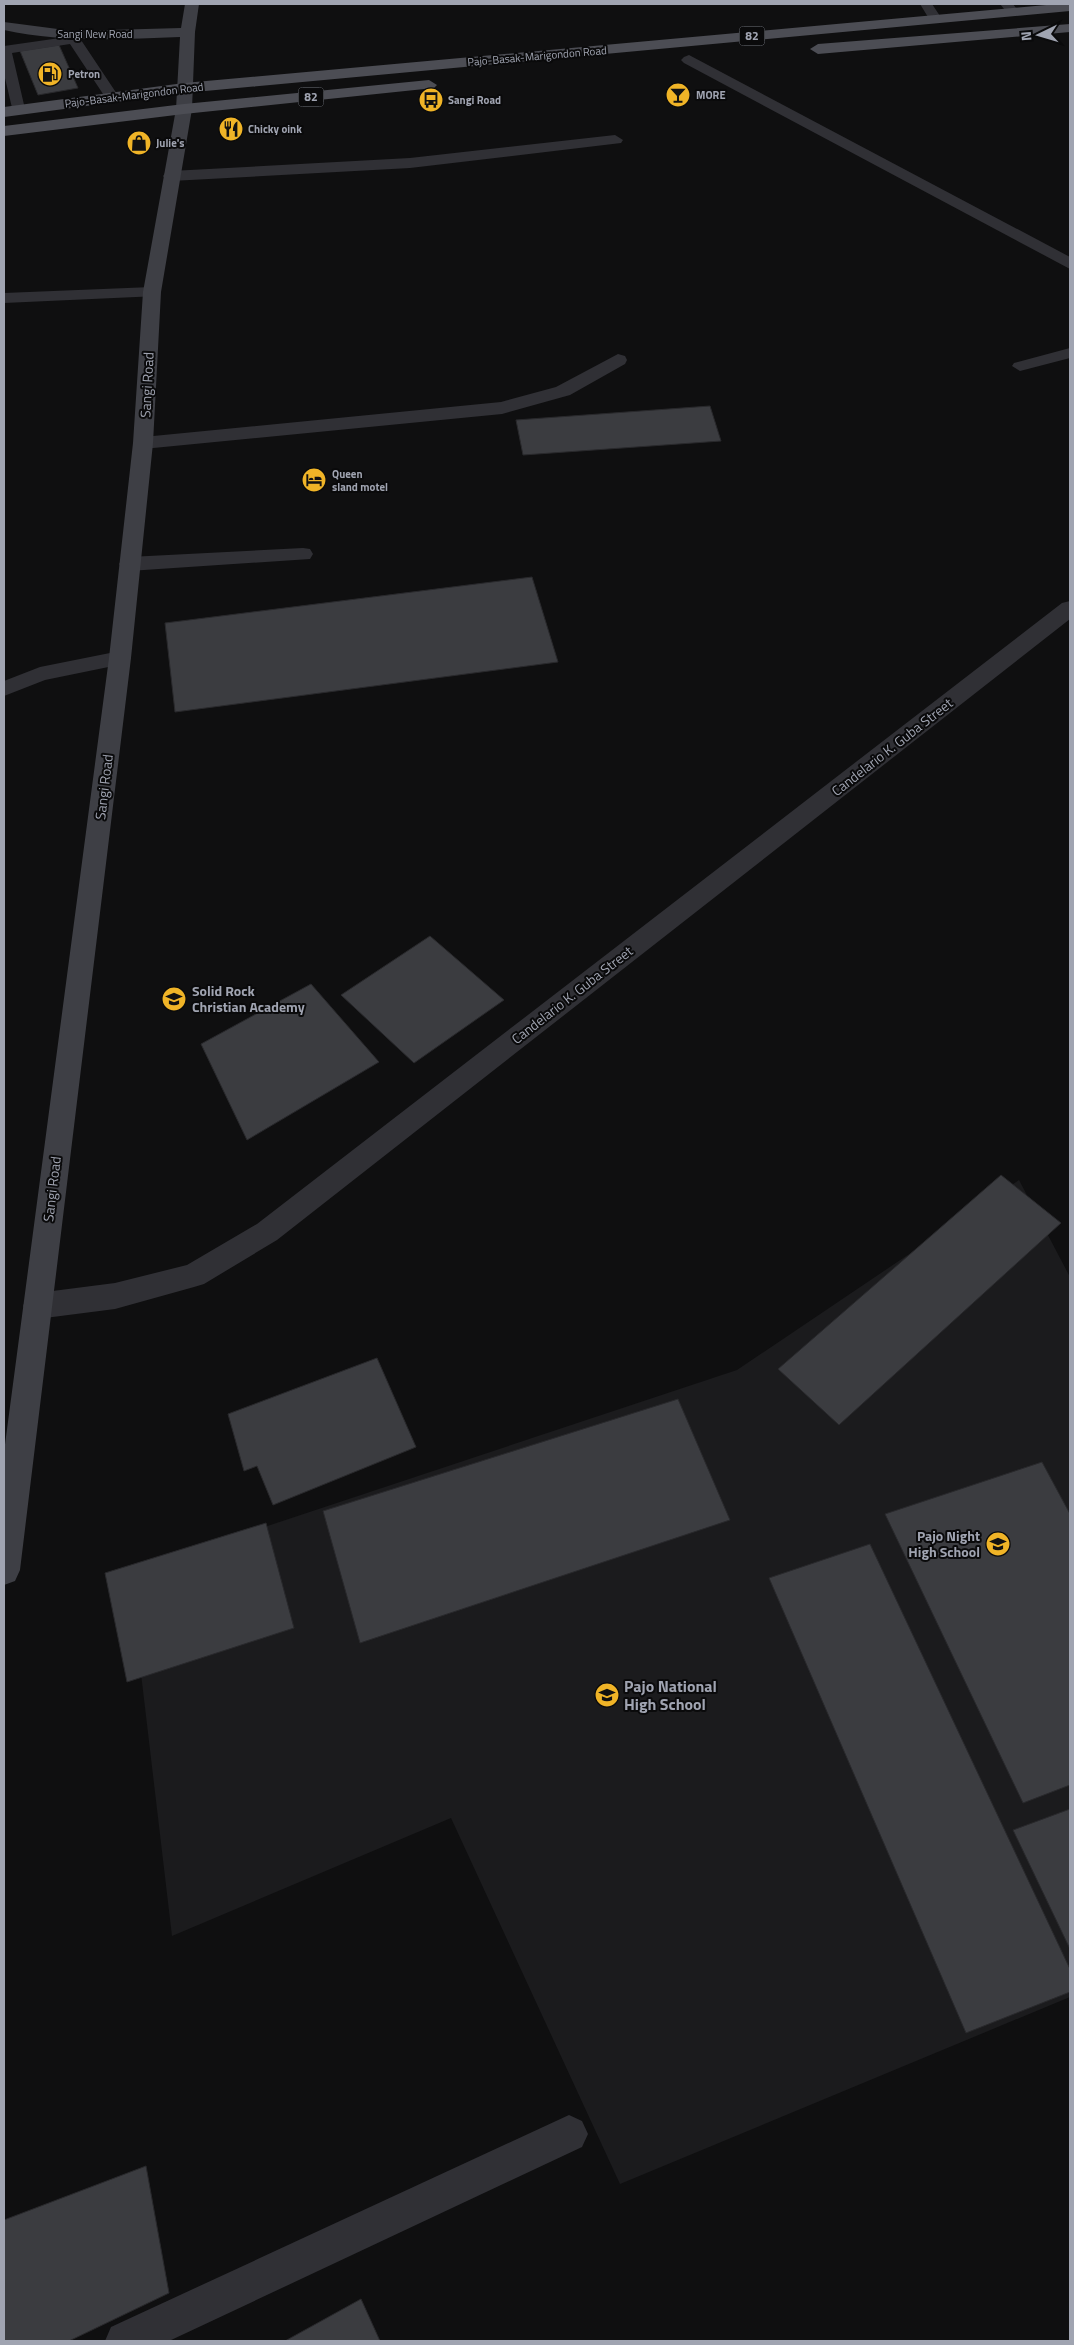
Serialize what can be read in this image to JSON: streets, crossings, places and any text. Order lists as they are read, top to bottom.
{
  "streets": {
    "main road": ["82", "Pajo-Basak-Marigondon Road"],
    "street": ["Sangi New Road", "Sangi Road", "Candelario K. Guba Street"]
  },
  "crossings": [
    ["Sangi New Road", "Sangi Road"],
    ["Pajo-Basak-Marigondon Road", "Sangi Road"],
    ["Sangi Road", "Candelario K. Guba Street"]
  ],
  "places": {
    "fuel station": ["Petron"],
    "bar": ["MORE"],
    "bus stop": ["Sangi Road"],
    "restaurant": ["Chicky oink"],
    "shop": ["Julie's"],
    "hotel": ["Queen sland motel"],
    "school or university": ["Solid Rock Christian Academy", "Pajo Night High School", "Pajo National High School"]
  },
  "north": "left"
}
